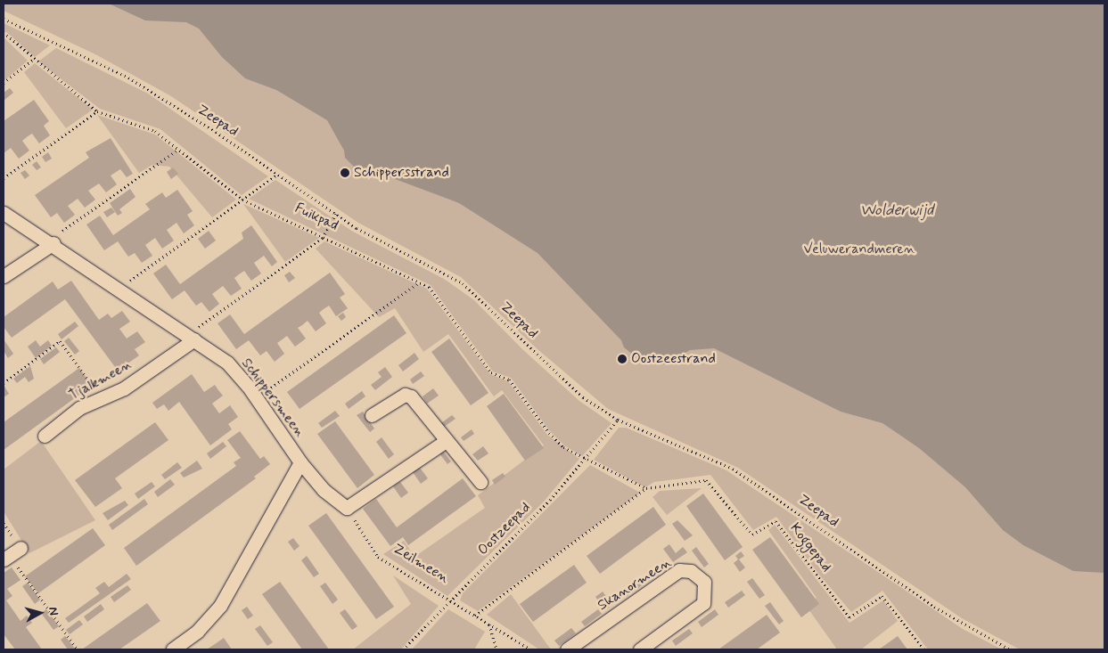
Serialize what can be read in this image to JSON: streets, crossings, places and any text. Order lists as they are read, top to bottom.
{
  "streets": {
    "street": ["Tjalkmeen", "Schippersmeen", "Skanormeen"],
    "path": [
      "Zeepad",
      "Fuikpad",
      "Oostzeepad",
      "Koggepad",
      "Zeilmeen"
    ]
  },
  "crossings": [
    ["Zeepad", "Oostzeepad"],
    ["Fuikpad", "Oostzeepad"],
    ["Tjalkmeen", "Schippersmeen"],
    ["Oostzeepad", "Zeilmeen"]
  ],
  "water": ["Wolderwijd"],
  "parks": ["Veluwerandmeren"],
  "places": ["Schippersstrand", "Oostzeestrand"],
  "north": "right"
}
